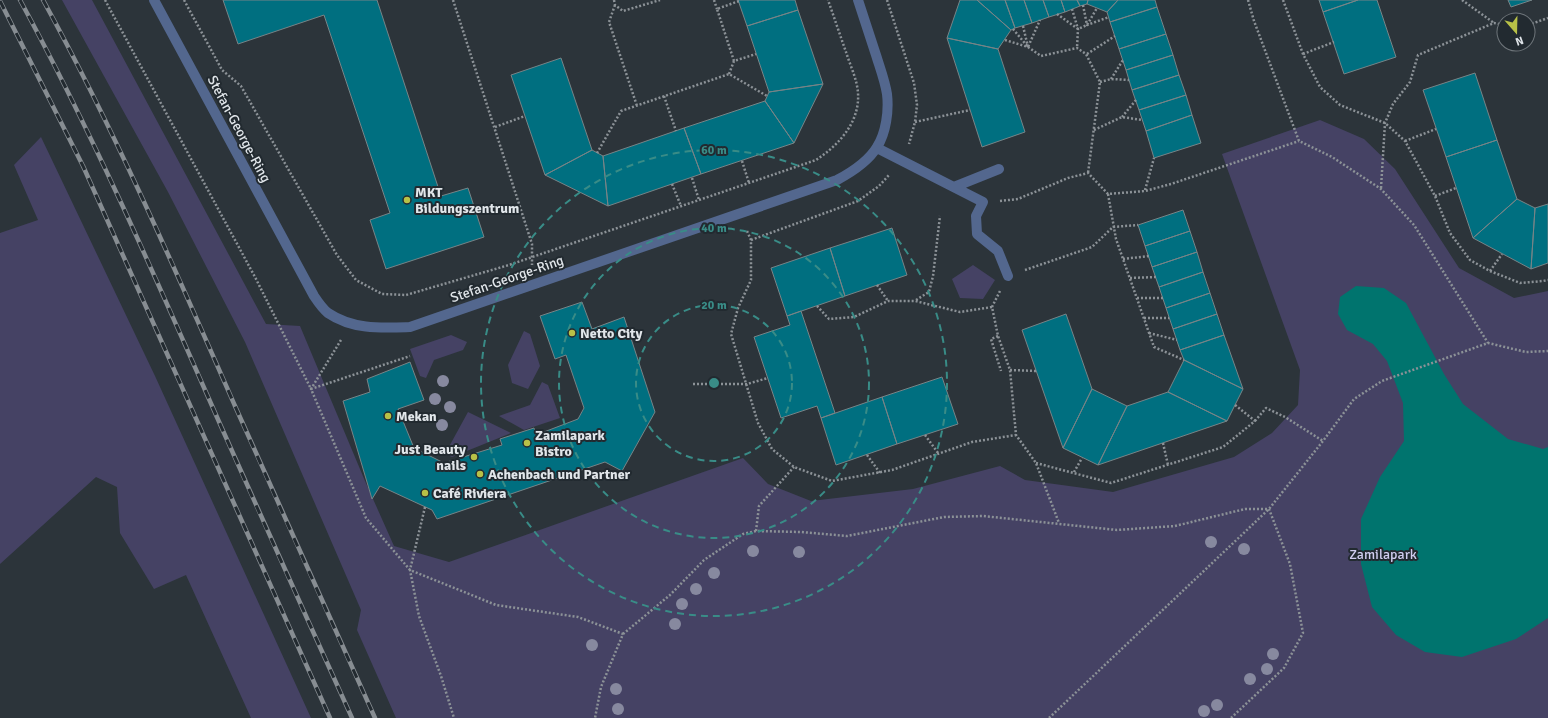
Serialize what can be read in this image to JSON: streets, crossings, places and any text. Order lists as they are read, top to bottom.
{
  "streets": {
    "street": ["Stefan-George-Ring"]
  },
  "parks": ["Zamilapark"],
  "places": [
    "MKT Bildungszentrum",
    "Netto City",
    "Mekan",
    "Zamilapark Bistro",
    "Just Beauty nails",
    "Achenbach und Partner",
    "Café Riviera"
  ],
  "north": "bottom",
  "rings": ["60 m", "40 m", "20 m"]
}
